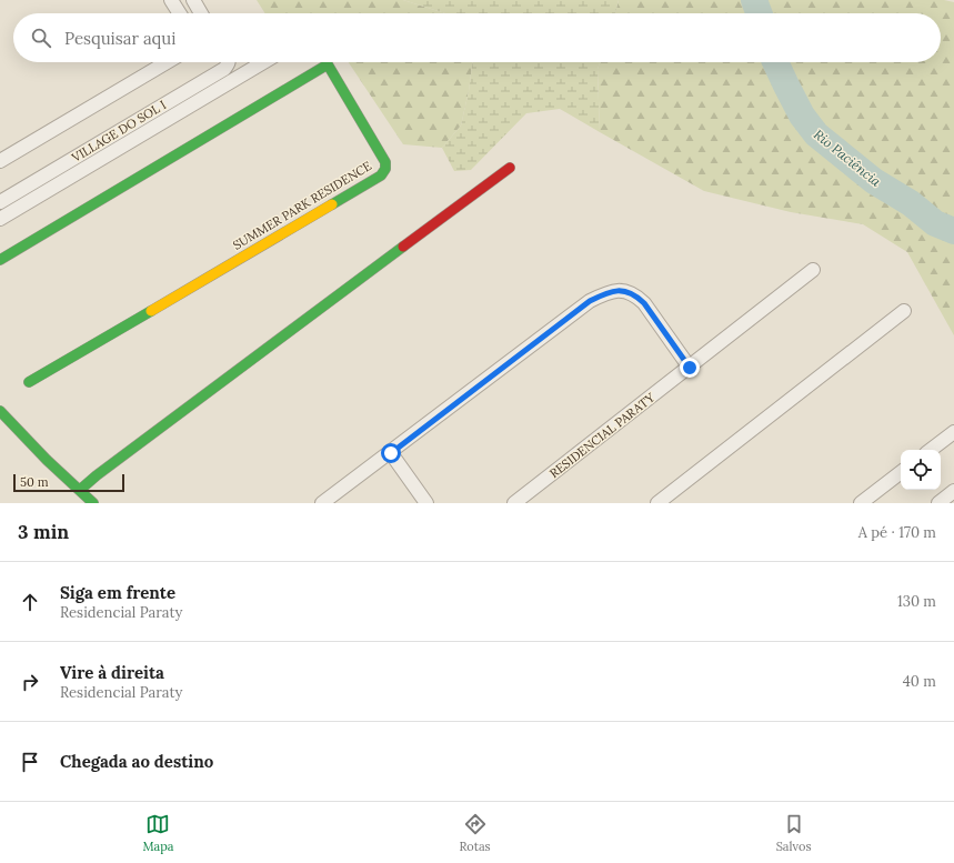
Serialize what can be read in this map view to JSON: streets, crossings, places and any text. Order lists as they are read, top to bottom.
{
  "streets": {
    "street": ["VILLAGE DO SOL I", "SUMMER PARK RESIDENCE", "RESIDENCIAL PARATY"]
  },
  "water": ["Rio Paciência"],
  "scale_bar": "50 m",
  "page": {
    "search": "Pesquisar aqui",
    "scale": "50 m",
    "heading": ["3 min", "A pé · 170 m"],
    "list": [
      ["Siga em frente", "Residencial Paraty", "130 m"],
      ["Vire à direita", "Residencial Paraty", "40 m"],
      "Chegada ao destino"
    ],
    "nav": ["Mapa", "Rotas", "Salvos"]
  }
}
